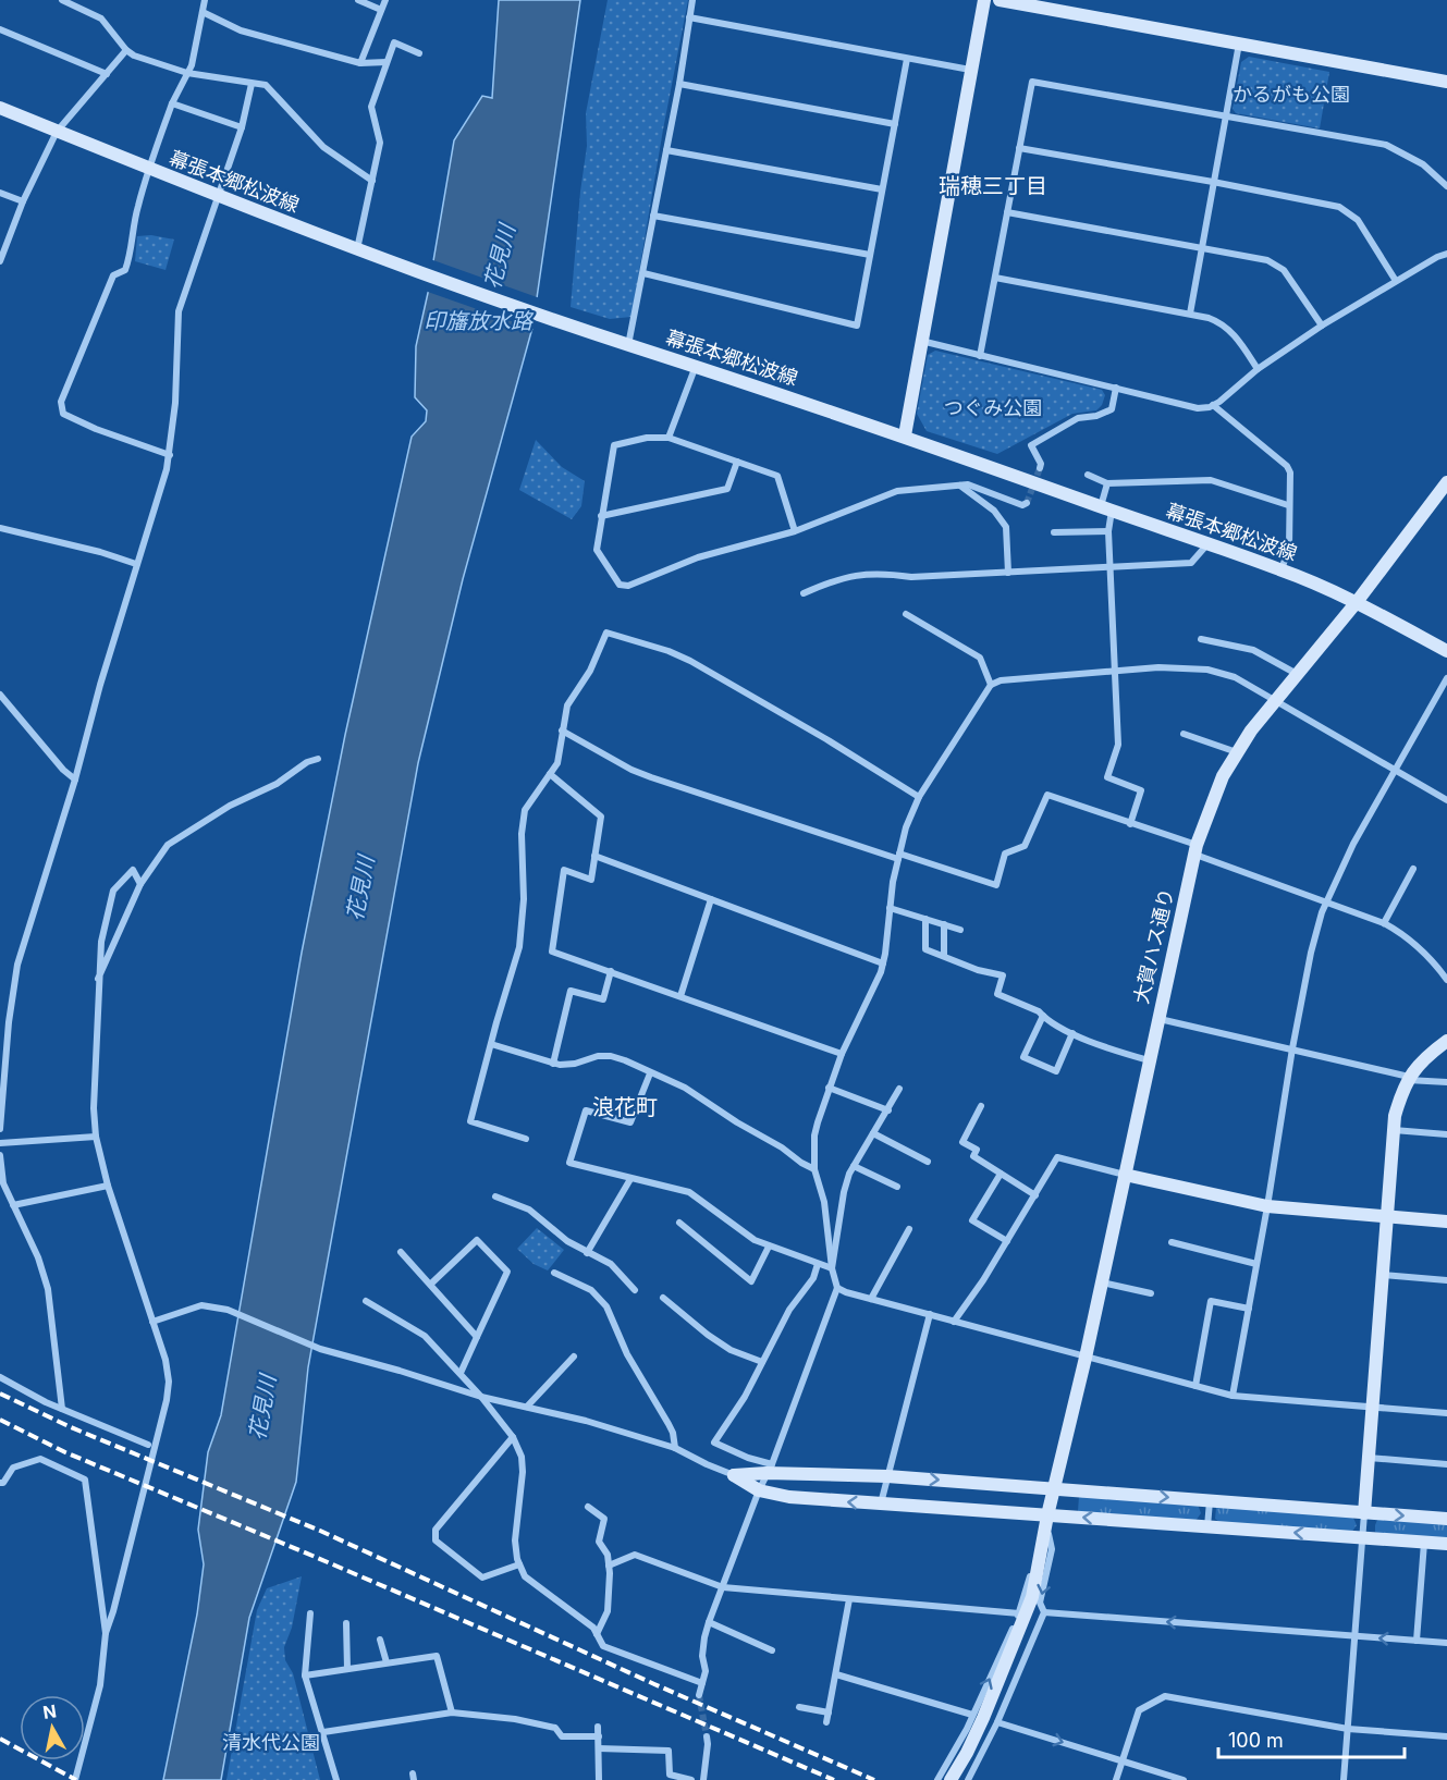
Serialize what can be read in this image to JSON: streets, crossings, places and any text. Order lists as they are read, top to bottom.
{
  "streets": {
    "street": ["幕張本郷松波線", "大賀ハス通り"]
  },
  "crossings": [
    ["幕張本郷松波線", "大賀ハス通り"]
  ],
  "districts": ["瑞穂三丁目", "浪花町"],
  "water": ["花見川", "印旛放水路"],
  "parks": ["かるがも公園", "つぐみ公園", "清水代公園"],
  "scale_bar": "100 m",
  "north": "top"
}
